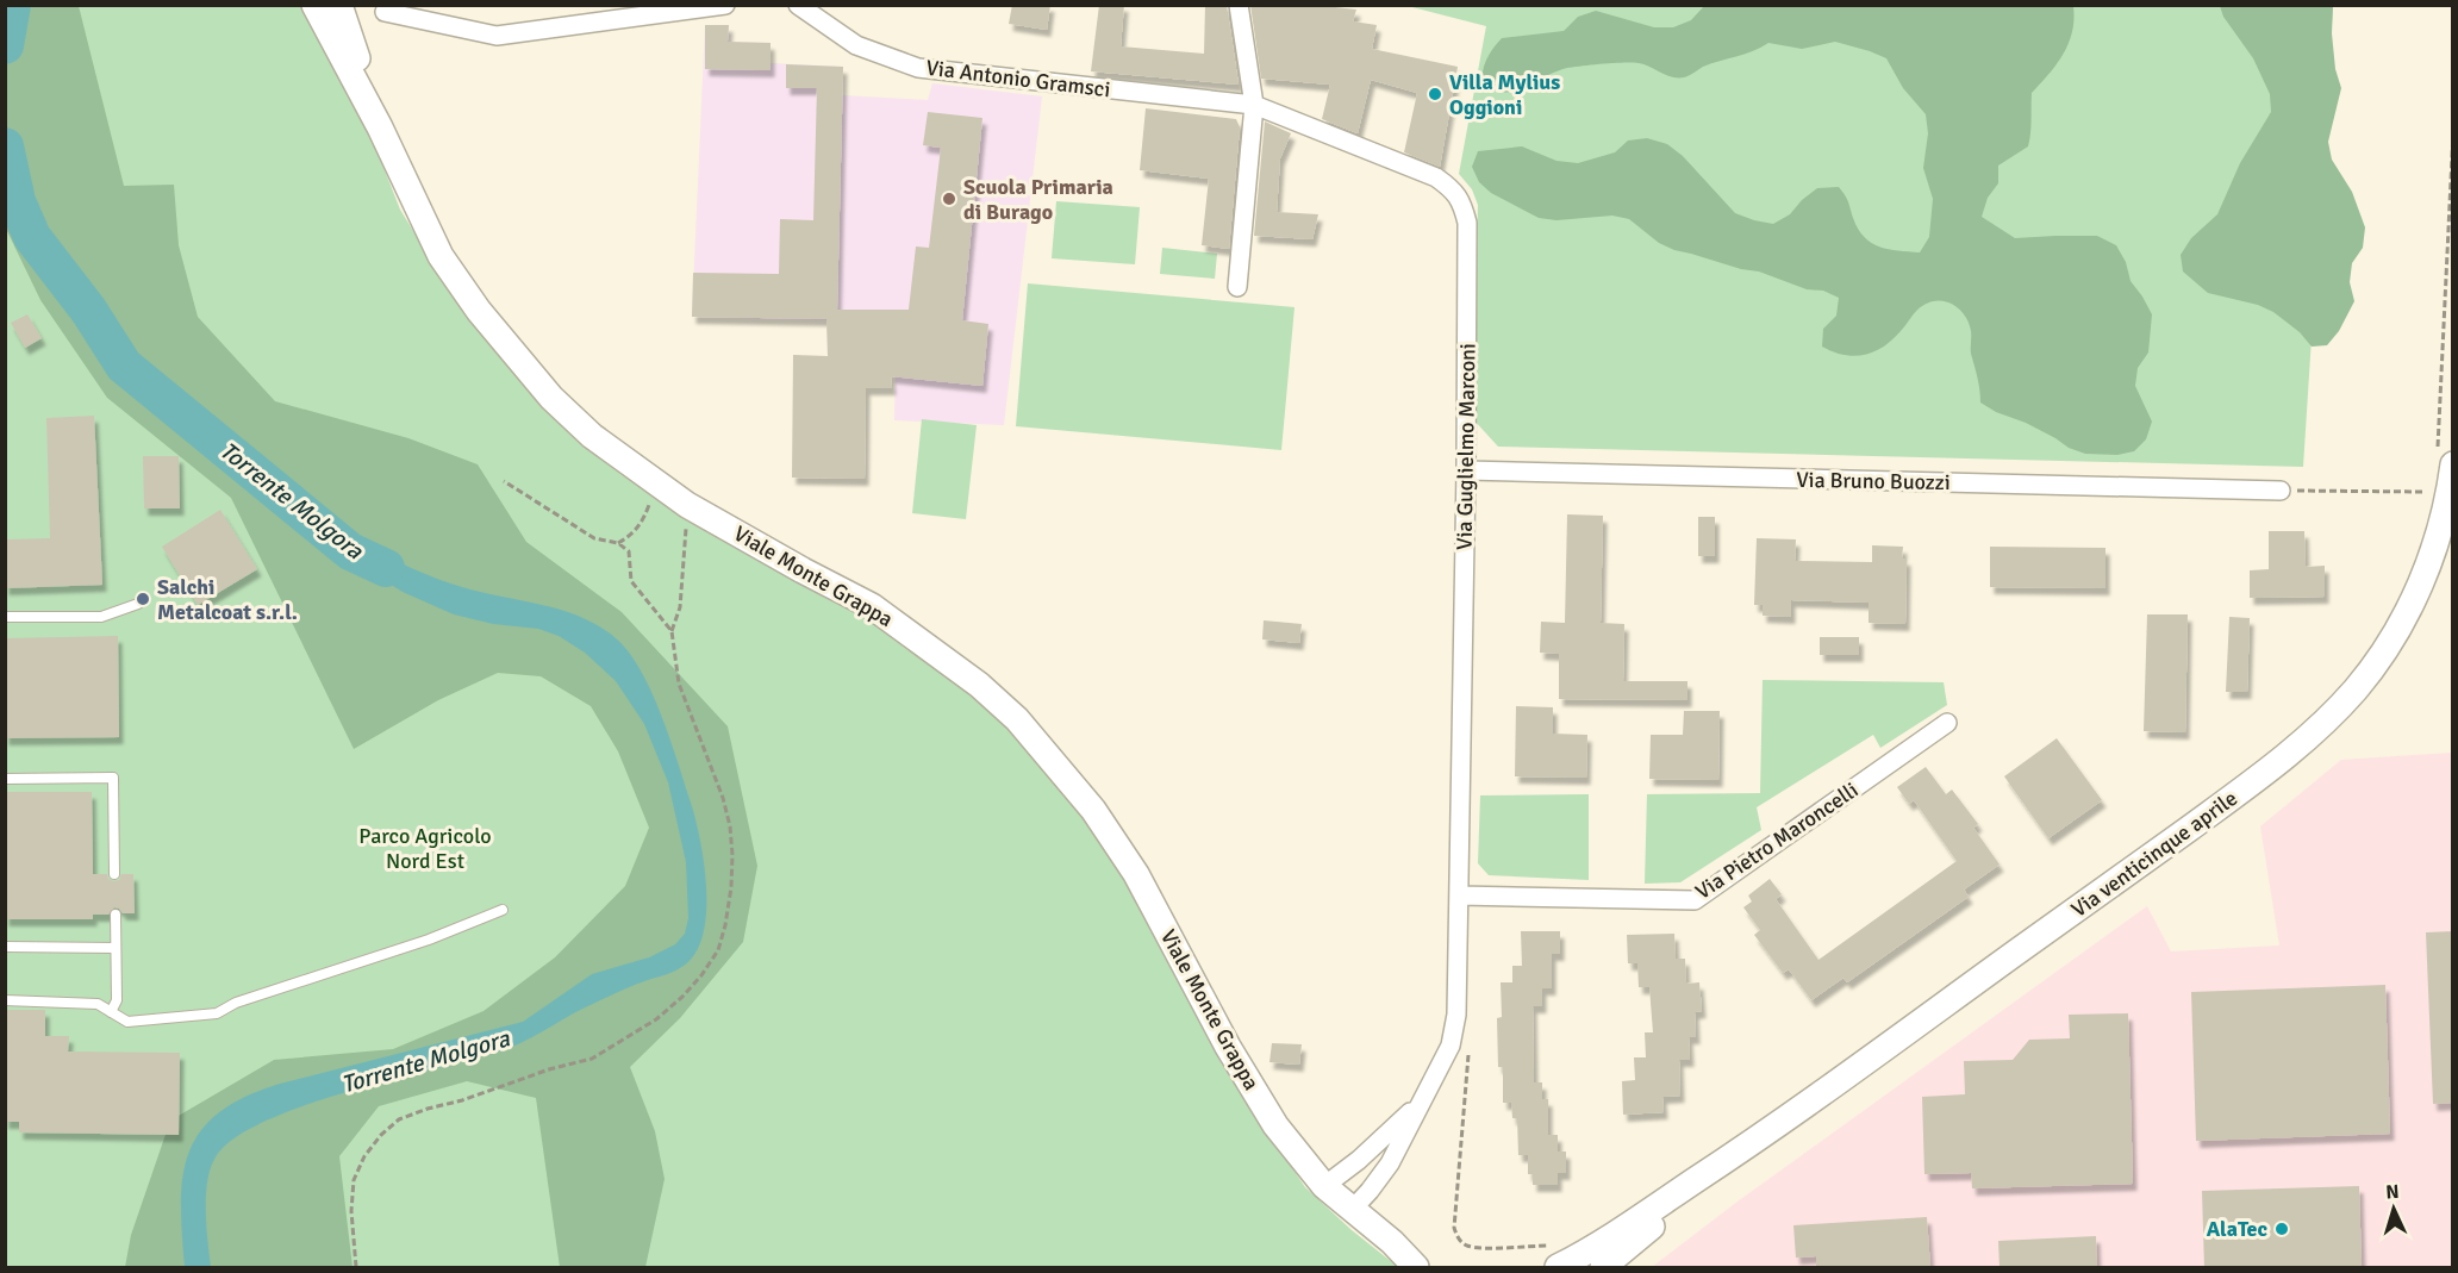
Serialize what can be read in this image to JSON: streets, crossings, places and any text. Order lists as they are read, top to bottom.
{
  "streets": {
    "street": [
      "Via Antonio Gramsci",
      "Via Guglielmo Marconi",
      "Via Bruno Buozzi",
      "Viale Monte Grappa",
      "Via Pietro Maroncelli",
      "Via venticinque aprile"
    ]
  },
  "crossings": [
    ["Via Antonio Gramsci", "Via Guglielmo Marconi"],
    ["Via Guglielmo Marconi", "Via Bruno Buozzi"],
    ["Via Guglielmo Marconi", "Viale Monte Grappa"],
    ["Via Guglielmo Marconi", "Via Pietro Maroncelli"]
  ],
  "water": ["Torrente Molgora"],
  "parks": ["Parco Agricolo Nord Est"],
  "places": [
    "Villa Mylius Oggioni",
    "Scuola Primaria di Burago",
    "Salchi Metalcoat s.r.l.",
    "AlaTec"
  ],
  "north": "top"
}
